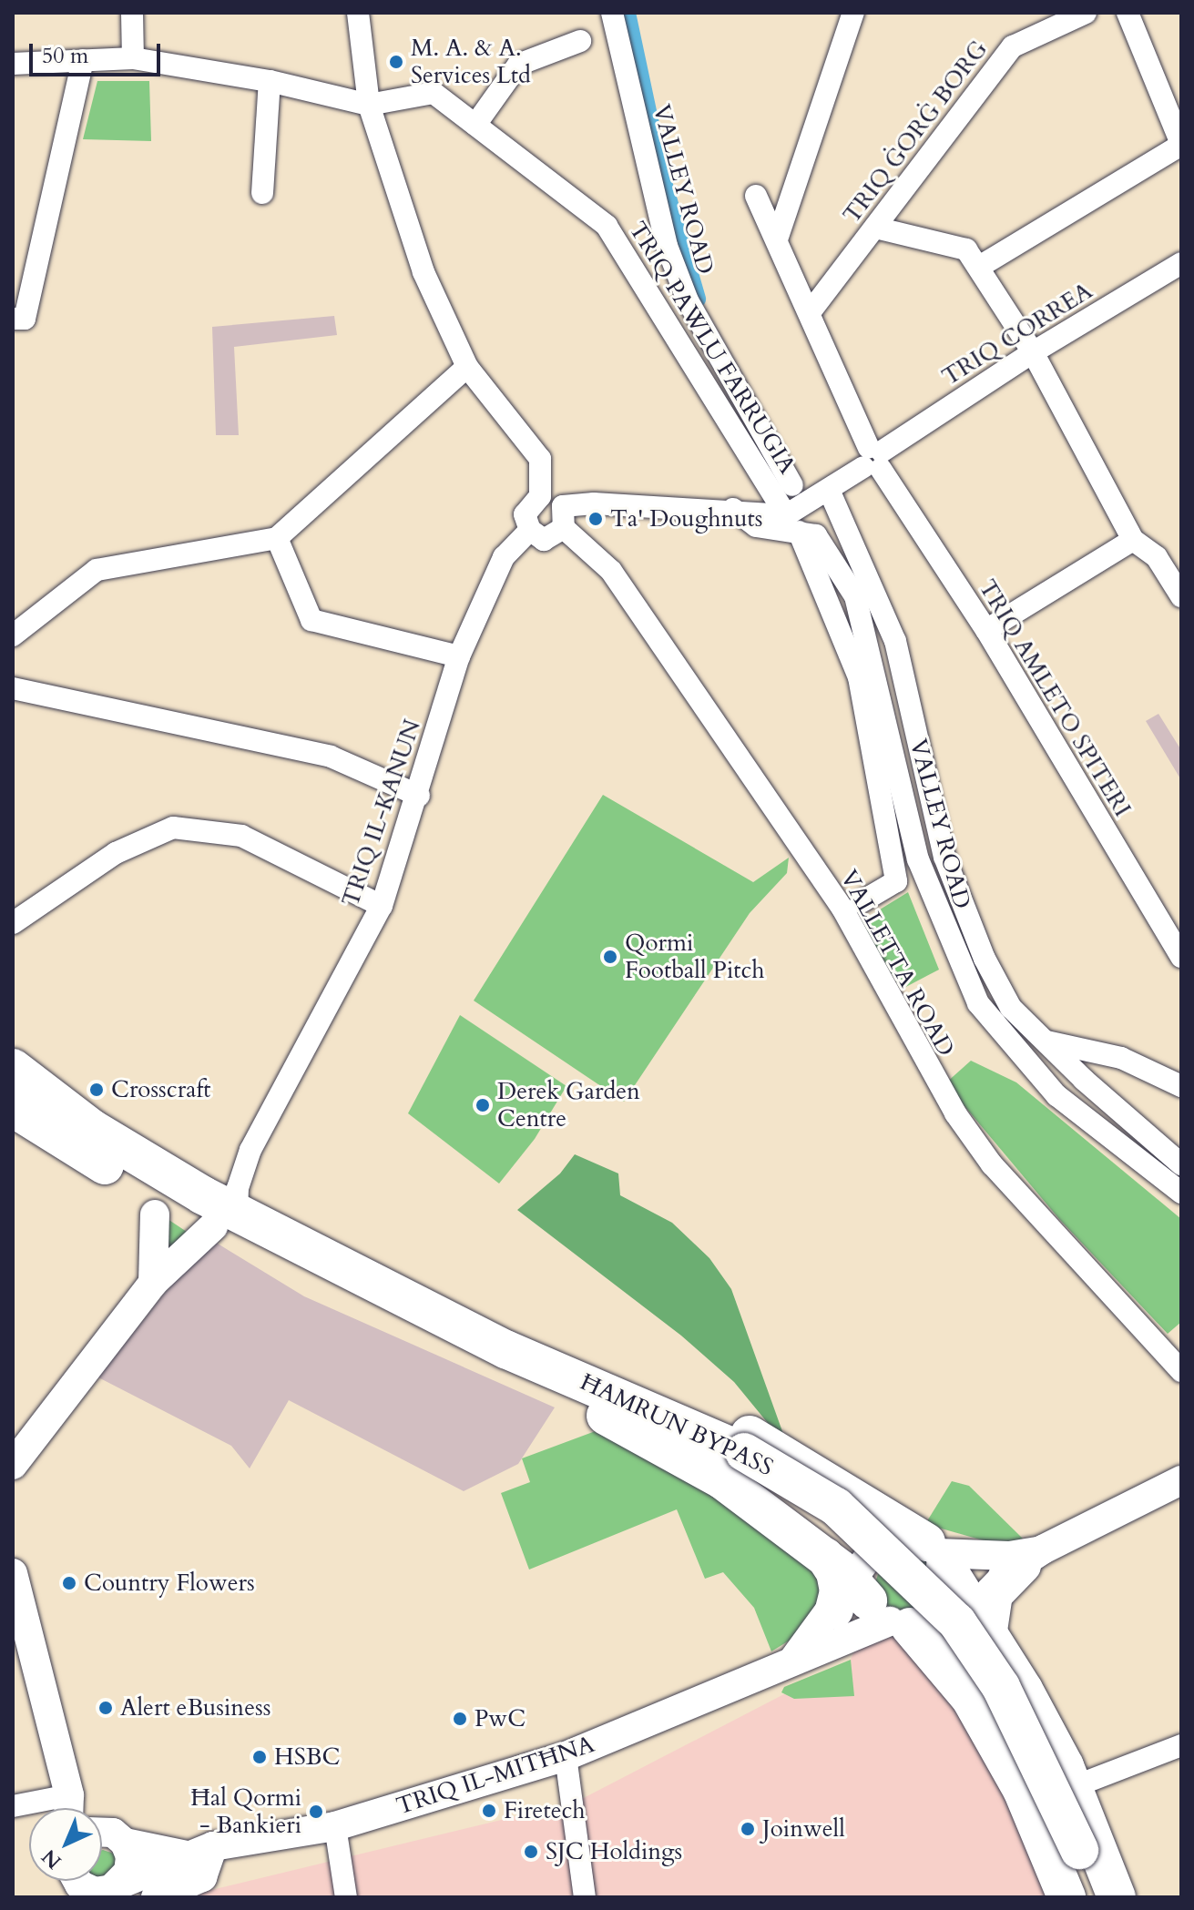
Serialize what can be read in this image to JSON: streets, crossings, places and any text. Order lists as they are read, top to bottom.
{
  "streets": {
    "highway": ["ĦAMRUN BYPASS"],
    "main road": ["TRIQ IL-MITĦNA"],
    "street": [
      "TRIQ ĠORĠ BORG",
      "VALLEY ROAD",
      "TRIQ CORREA",
      "TRIQ PAWLU FARRUGIA",
      "TRIQ AMLETO SPITERI",
      "TRIQ IL-KANUN",
      "VALLETTA ROAD"
    ]
  },
  "crossings": [
    ["TRIQ ĠORĠ BORG", "TRIQ AMLETO SPITERI"],
    ["VALLEY ROAD", "TRIQ CORREA"],
    ["VALLEY ROAD", "TRIQ PAWLU FARRUGIA"],
    ["TRIQ CORREA", "TRIQ PAWLU FARRUGIA"],
    ["TRIQ CORREA", "TRIQ AMLETO SPITERI"],
    ["TRIQ IL-KANUN", "ĦAMRUN BYPASS"]
  ],
  "places": [
    "M. A. & A. Services Ltd",
    "Ta' Doughnuts",
    "Qormi Football Pitch",
    "Crosscraft",
    "Derek Garden Centre",
    "Country Flowers",
    "Alert eBusiness",
    "PwC",
    "HSBC",
    "Firetech",
    "Ħal Qormi - Bankieri",
    "Joinwell",
    "SJC Holdings"
  ],
  "scale_bar": "50 m",
  "north": "bottom left"
}
